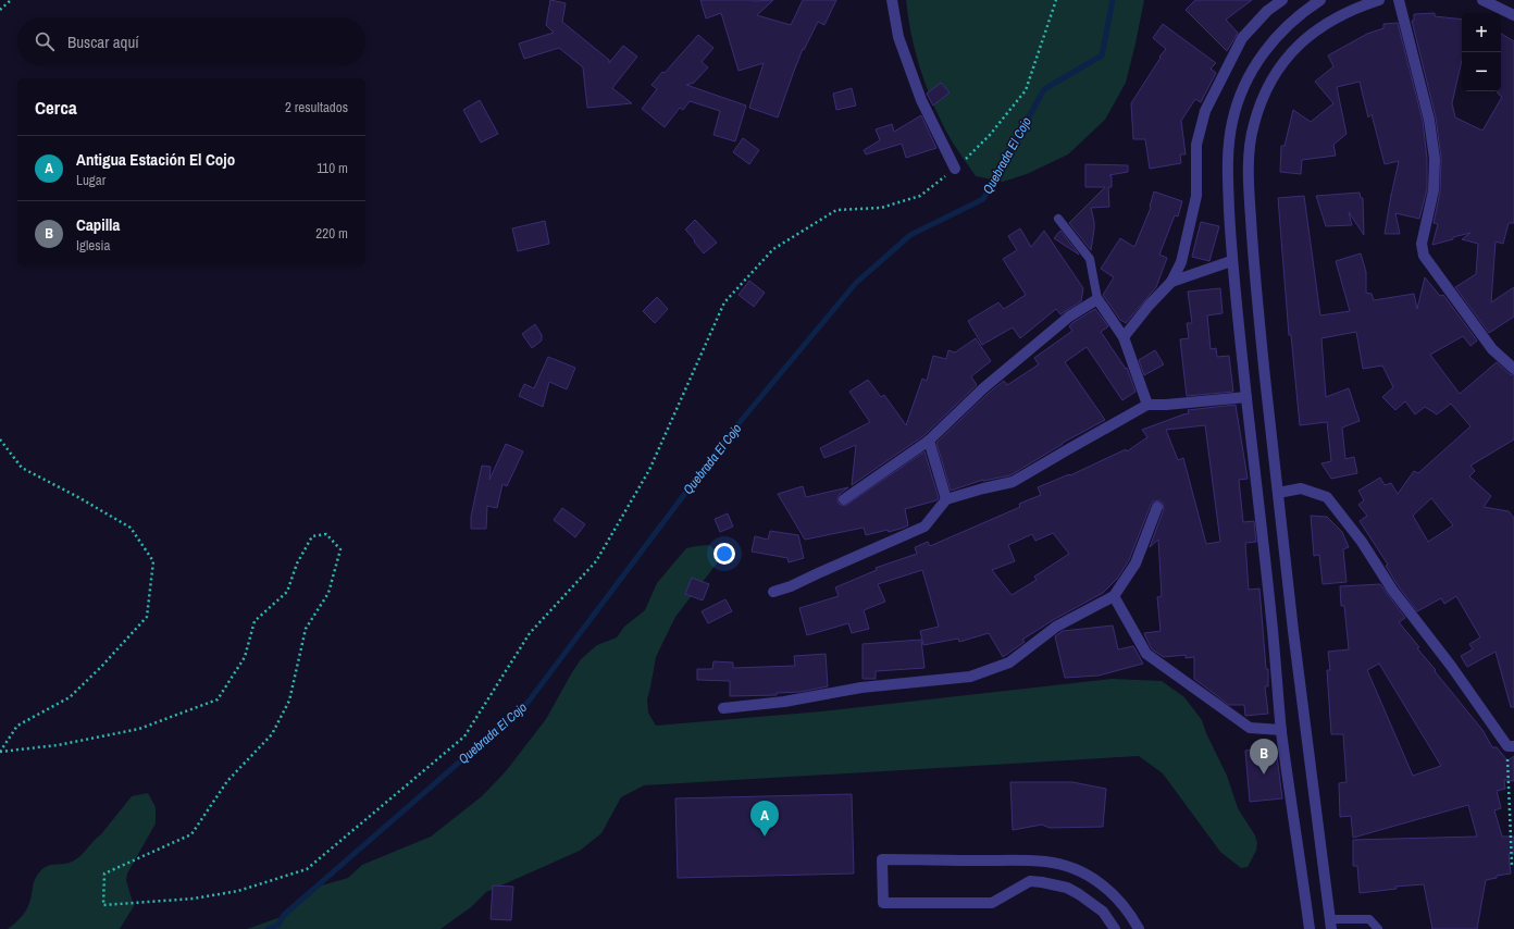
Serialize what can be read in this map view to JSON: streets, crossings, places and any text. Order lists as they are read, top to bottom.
{
  "water": ["Quebrada El Cojo"],
  "page": {
    "map_buttons": ["+", "−"],
    "search": "Buscar aquí",
    "heading": ["Cerca", "2 resultados"],
    "list": [
      {
        "mark": "A",
        "name": "Antigua Estación El Cojo",
        "note": "Lugar",
        "value": "110 m"
      },
      {
        "mark": "B",
        "name": "Capilla",
        "note": "Iglesia",
        "value": "220 m"
      }
    ],
    "pins": ["B", "A"]
  }
}
